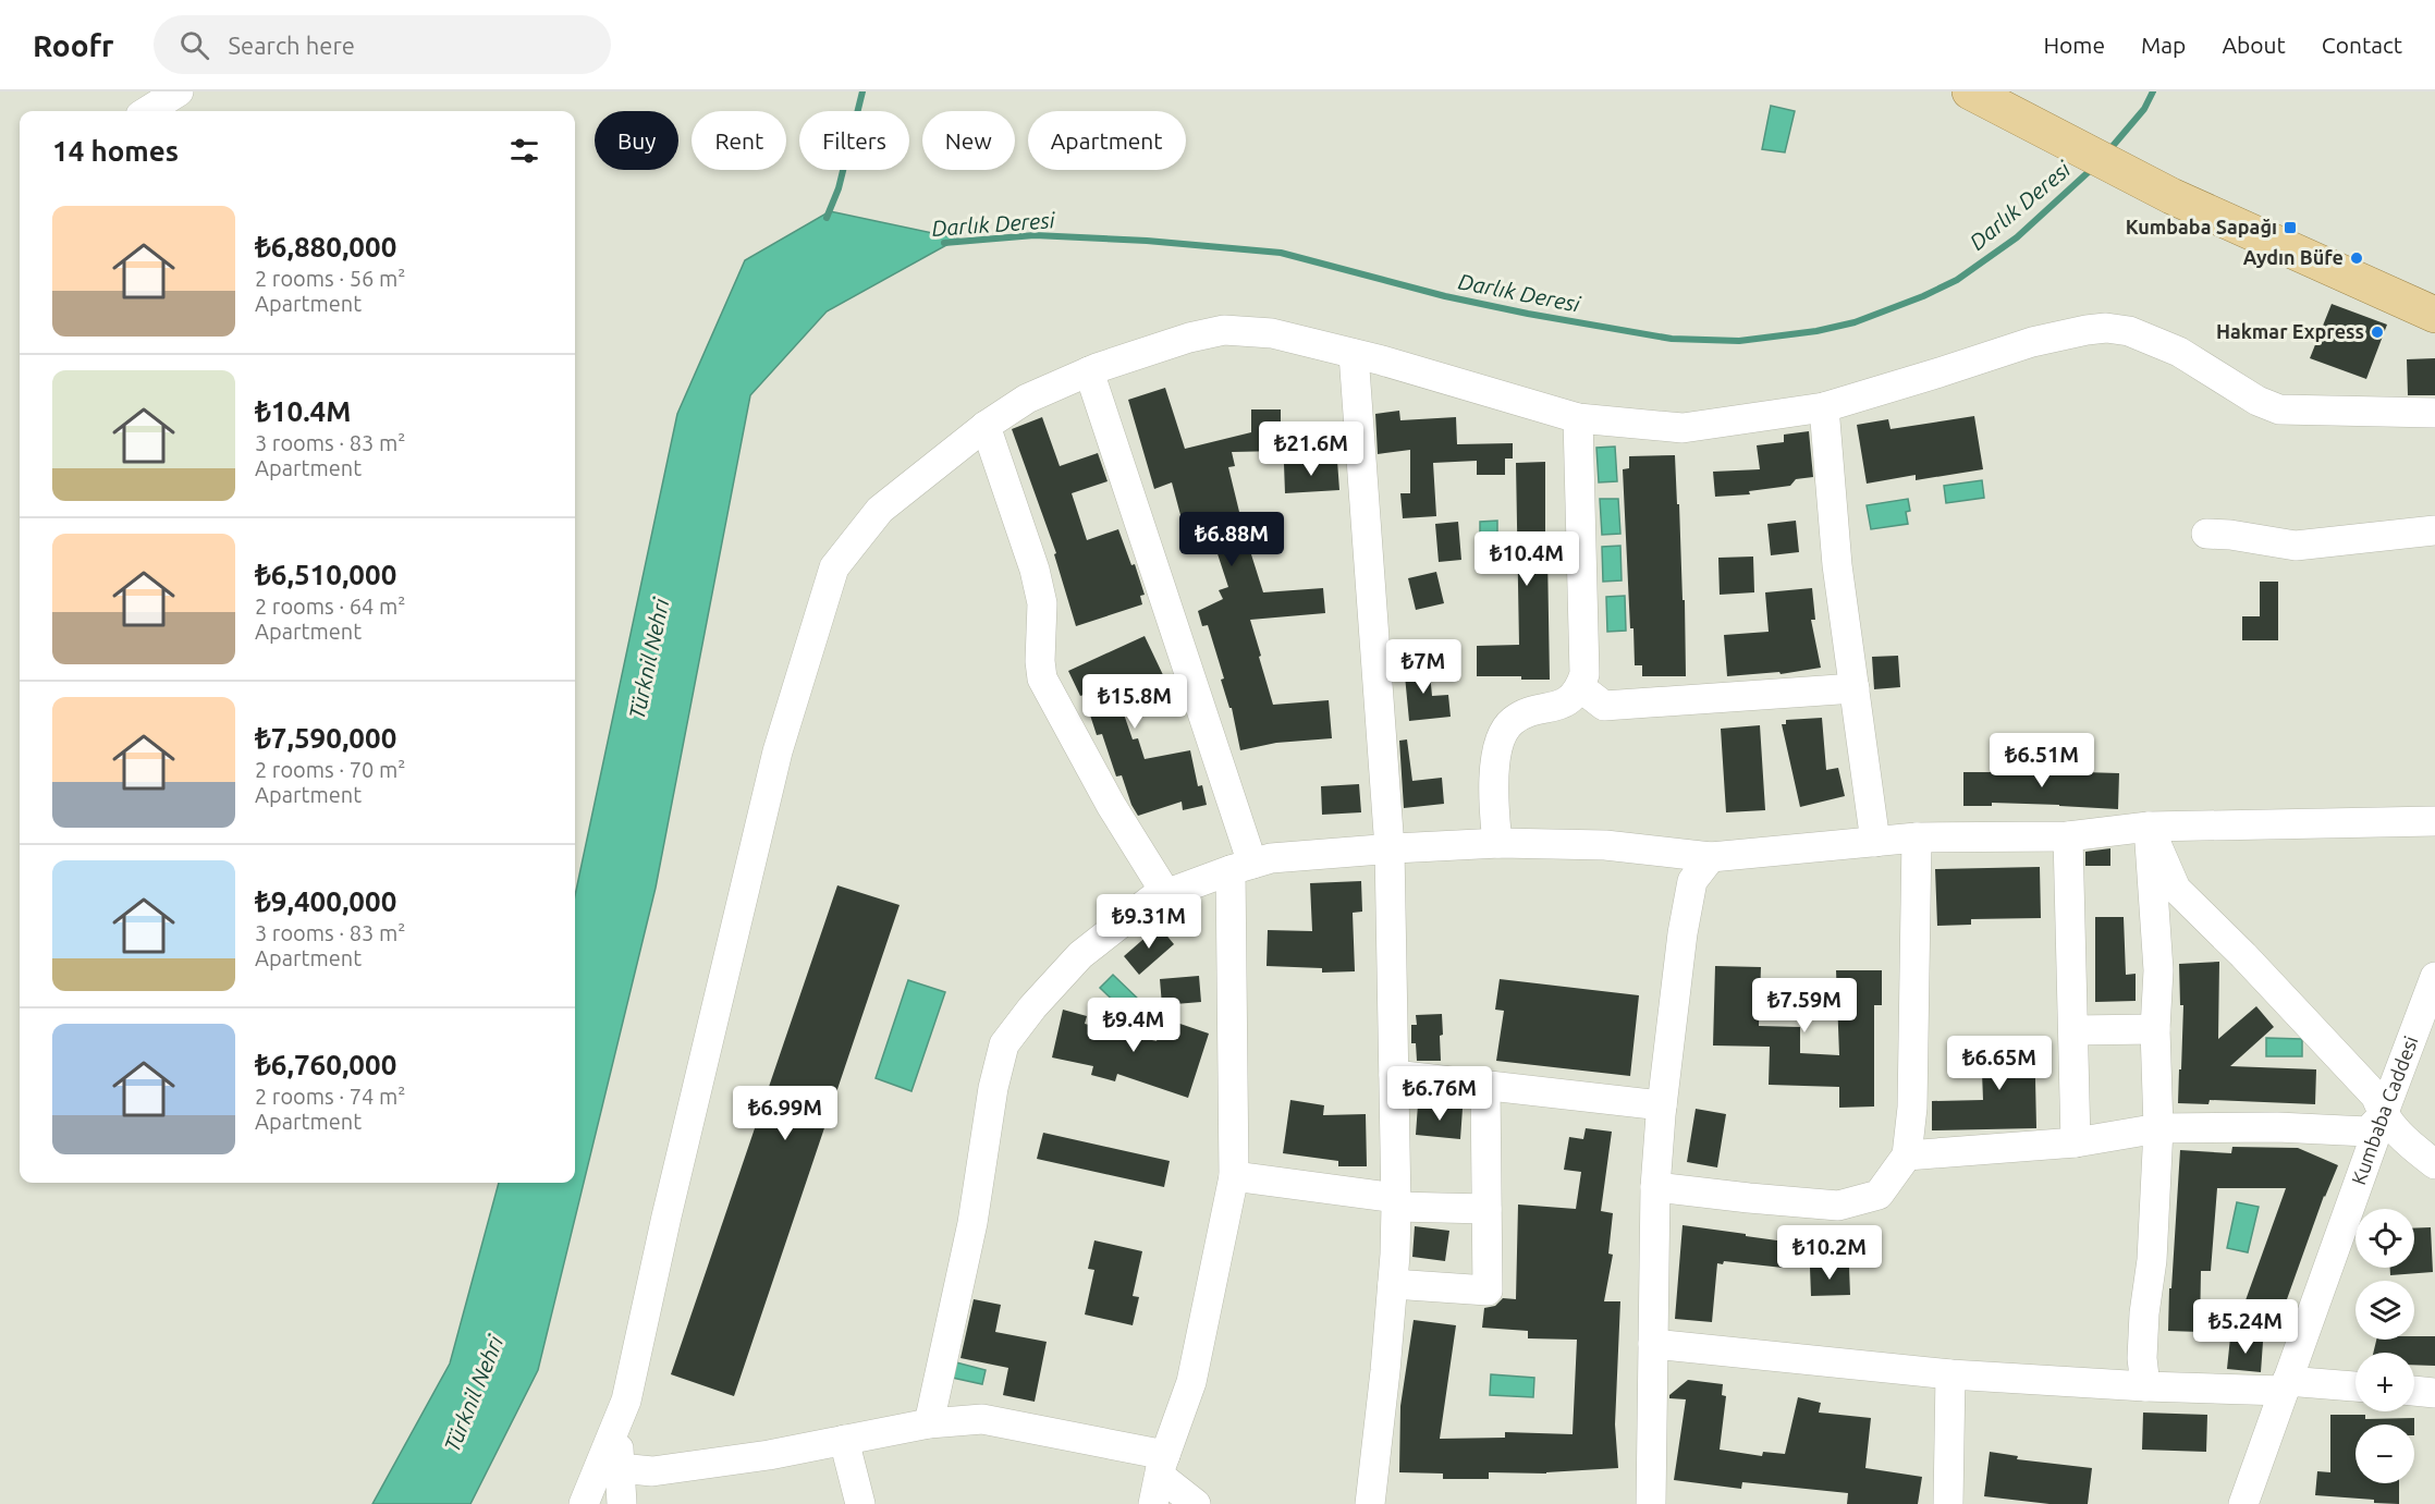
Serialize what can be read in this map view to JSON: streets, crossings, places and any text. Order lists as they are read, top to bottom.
{
  "streets": {
    "street": ["Kumbaba Caddesi"]
  },
  "water": ["Darlık Deresi", "Türknil Nehri"],
  "places": {
    "transit": ["Kumbaba Sapağı"],
    "other": ["Aydın Büfe", "Hakmar Express"]
  },
  "page": {
    "header": "Roofr",
    "search": "Search here",
    "nav": [
      "Home",
      "Map",
      "About",
      "Contact"
    ],
    "chip": [
      "Buy",
      "Rent",
      "Filters",
      "New",
      "Apartment"
    ],
    "heading": "14 homes",
    "list": [
      {
        "name": "₺6,880,000",
        "note": "2 rooms · 56 m² · Apartment"
      },
      {
        "name": "₺10.4M",
        "note": "3 rooms · 83 m² · Apartment"
      },
      {
        "name": "₺6,510,000",
        "note": "2 rooms · 64 m² · Apartment"
      },
      {
        "name": "₺7,590,000",
        "note": "2 rooms · 70 m² · Apartment"
      },
      {
        "name": "₺9,400,000",
        "note": "3 rooms · 83 m² · Apartment"
      },
      {
        "name": "₺6,760,000",
        "note": "2 rooms · 74 m² · Apartment"
      }
    ],
    "price": [
      "₺21.6M",
      "₺6.88M",
      "₺10.4M",
      "₺7M",
      "₺15.8M",
      "₺6.51M",
      "₺9.31M",
      "₺7.59M",
      "₺9.4M",
      "₺6.65M",
      "₺6.76M",
      "₺6.99M",
      "₺10.2M",
      "₺5.24M"
    ],
    "map_buttons": ["+", "−"]
  }
}
